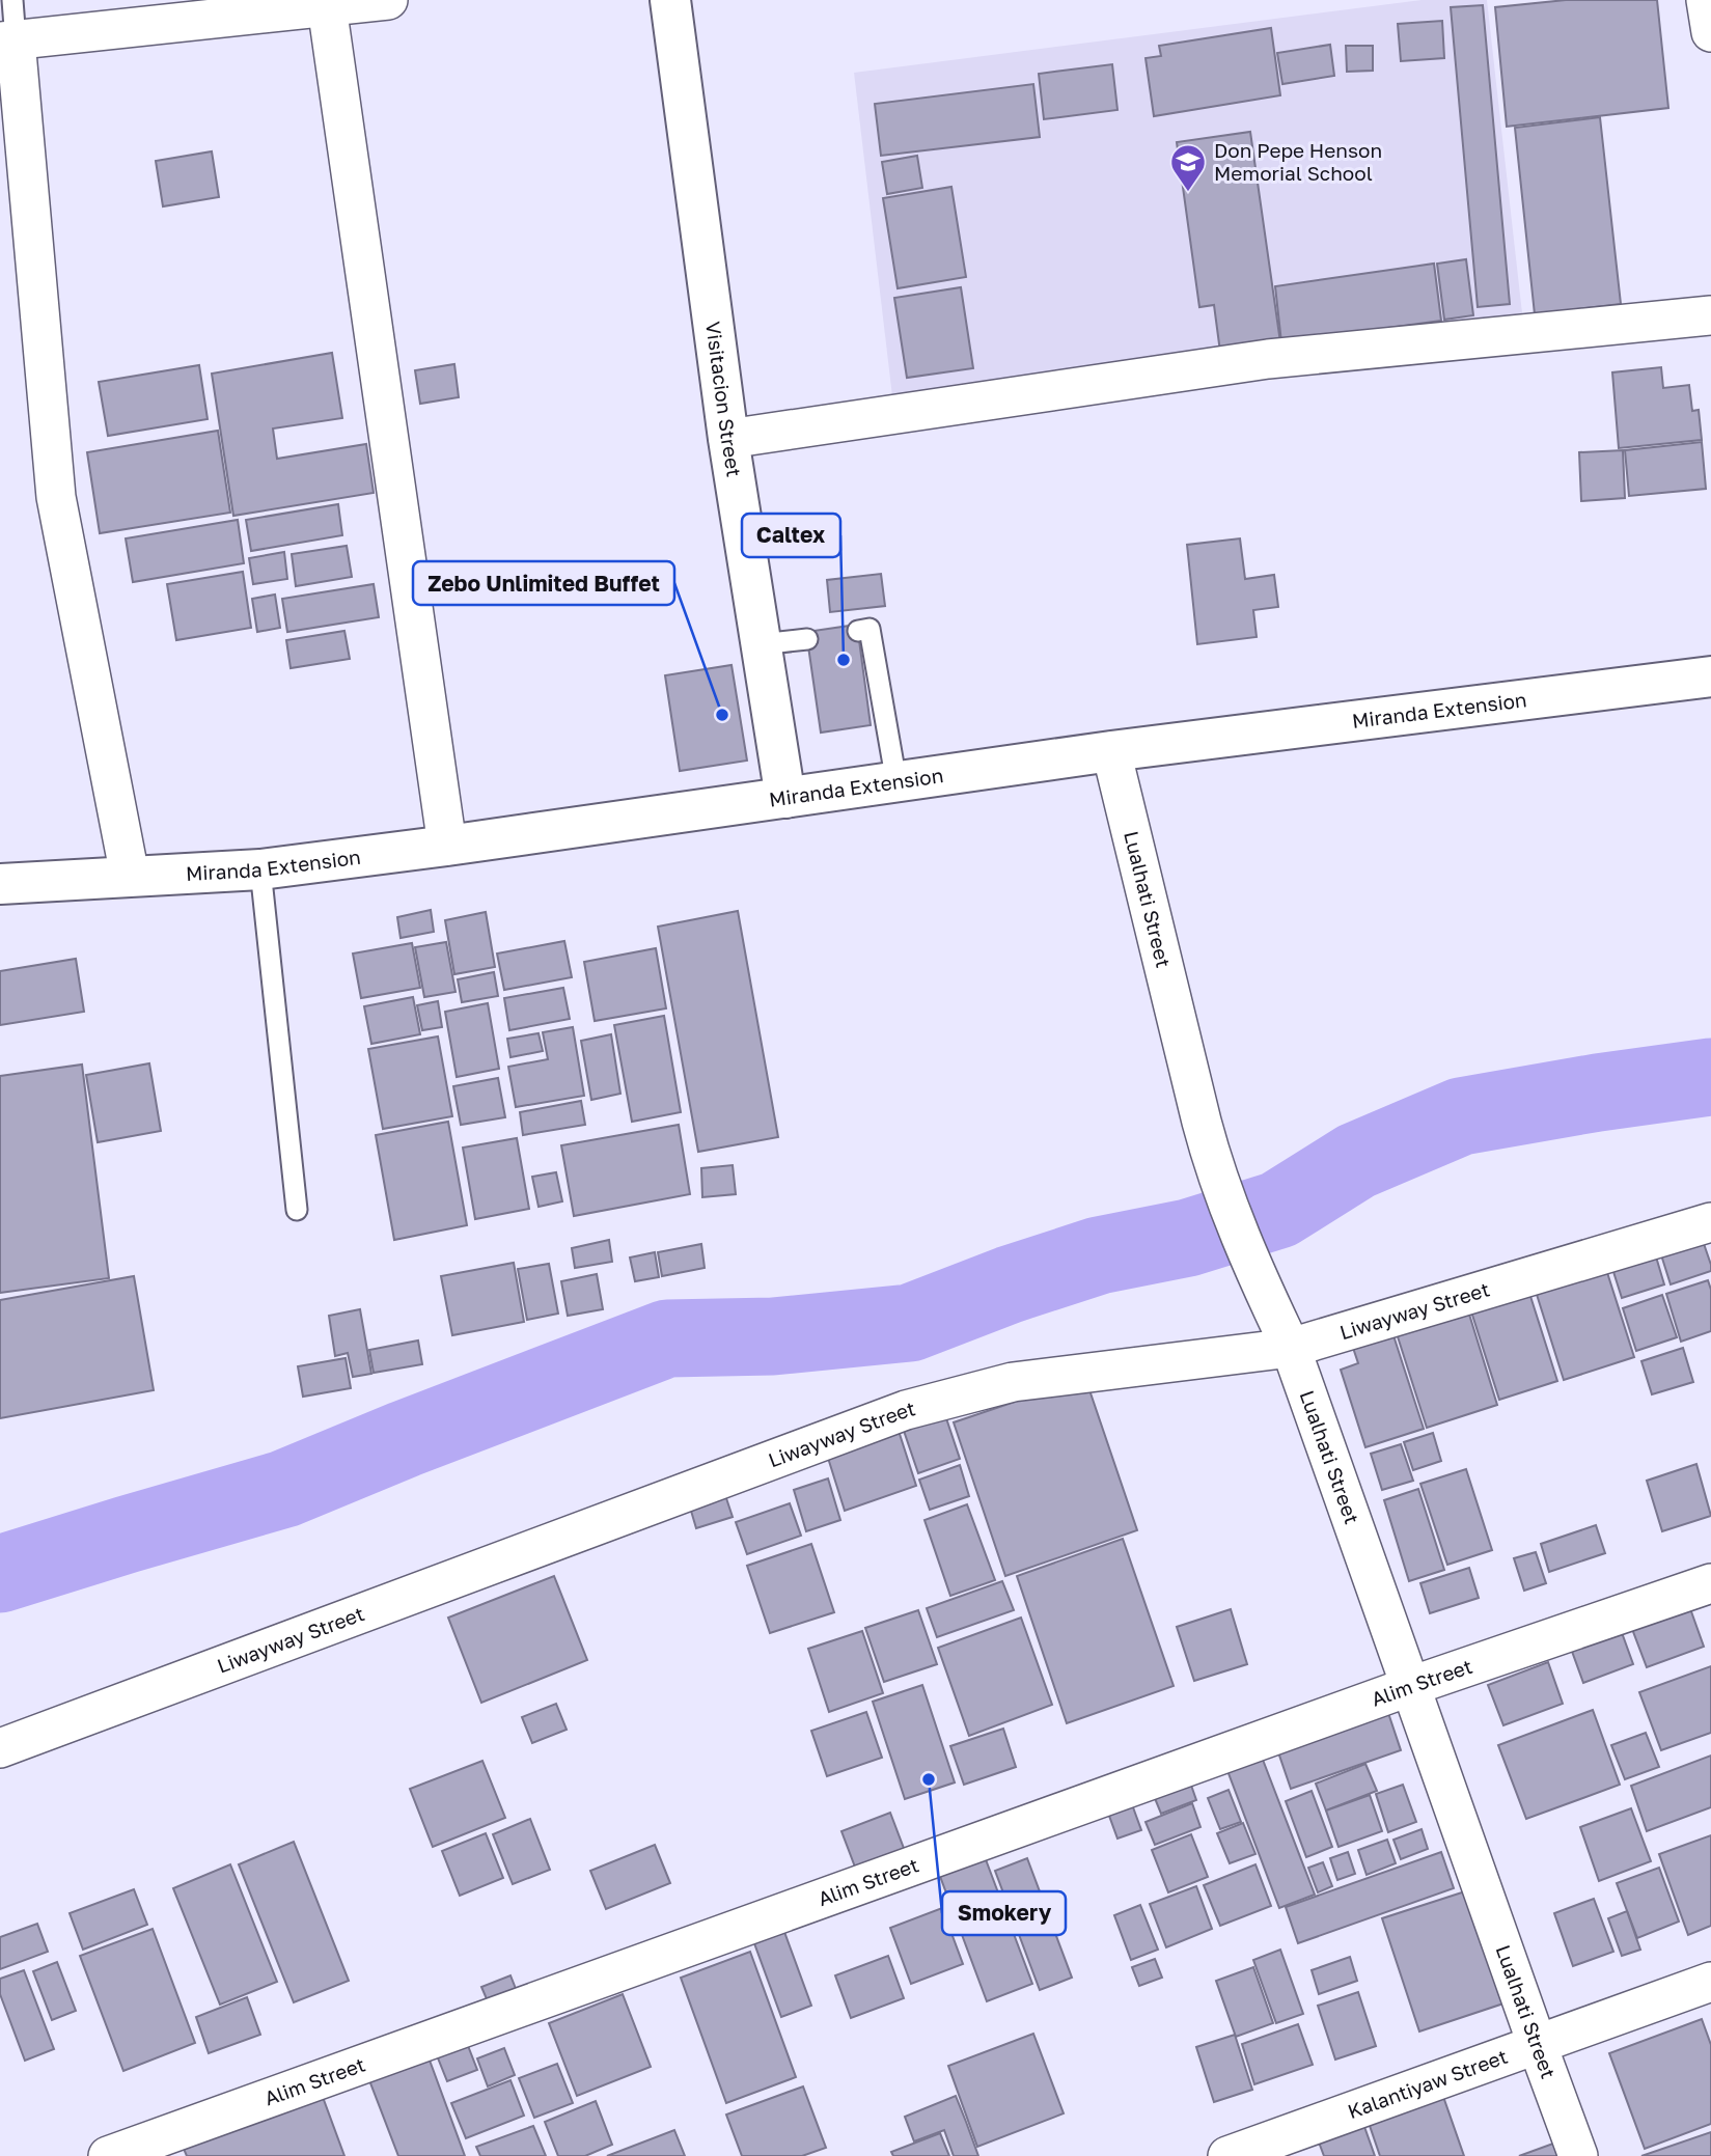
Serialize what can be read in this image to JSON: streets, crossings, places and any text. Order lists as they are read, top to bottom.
{
  "streets": {
    "main road": ["Visitacion Street", "Miranda Extension"],
    "street": [
      "Lualhati Street",
      "Liwayway Street",
      "Alim Street",
      "Kalantiyaw Street"
    ]
  },
  "crossings": [
    ["Visitacion Street", "Miranda Extension"],
    ["Miranda Extension", "Lualhati Street"],
    ["Lualhati Street", "Liwayway Street"],
    ["Lualhati Street", "Alim Street"],
    ["Lualhati Street", "Kalantiyaw Street"]
  ],
  "places": {
    "school or university": ["Don Pepe Henson Memorial School"],
    "other": ["Caltex", "Zebo Unlimited Buffet", "Smokery"]
  }
}
